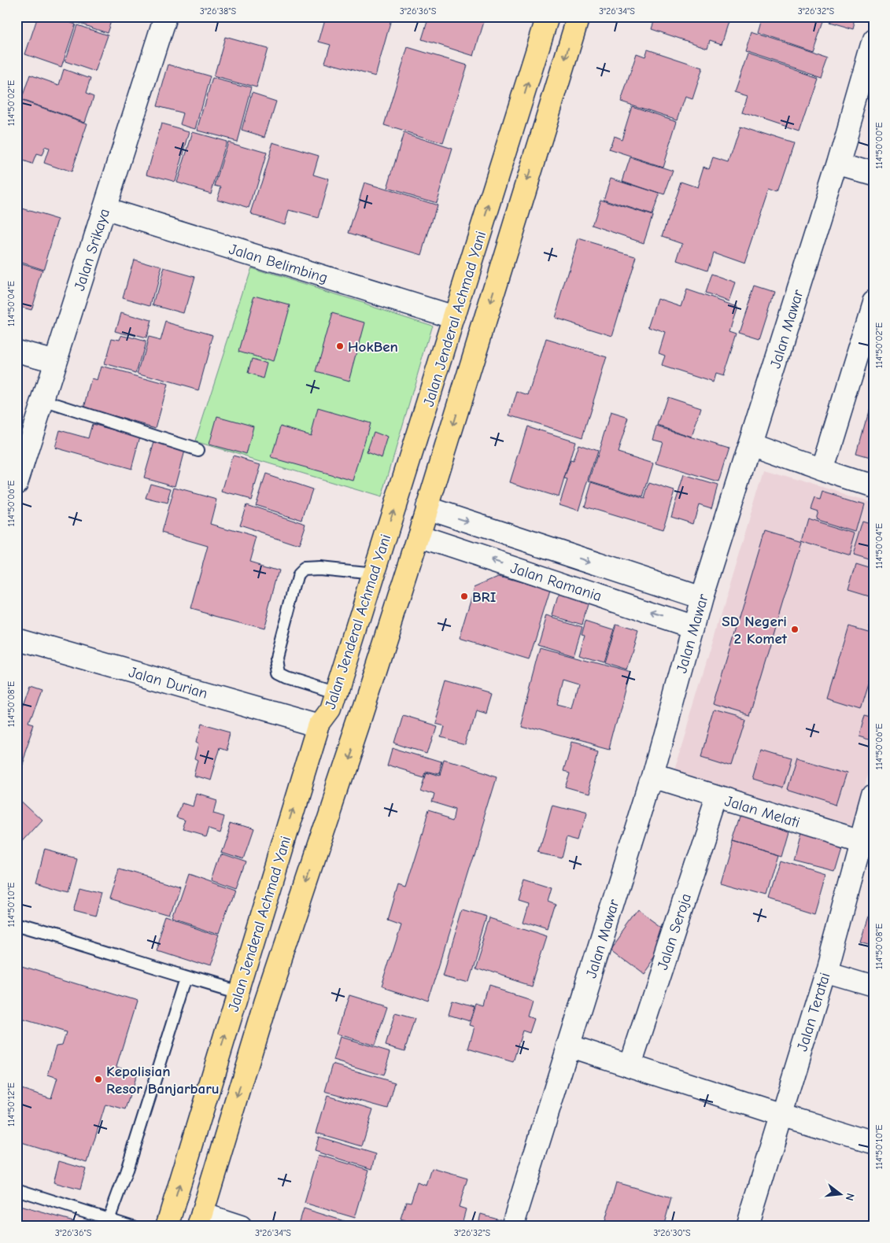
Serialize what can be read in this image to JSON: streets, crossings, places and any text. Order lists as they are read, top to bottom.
{
  "streets": {
    "highway": ["Jalan Jenderal Achmad Yani"],
    "street": [
      "Jalan Srikaya",
      "Jalan Belimbing",
      "Jalan Mawar",
      "Jalan Ramania",
      "Jalan Durian",
      "Jalan Melati",
      "Jalan Seroja",
      "Jalan Teratai"
    ]
  },
  "crossings": [
    ["Jalan Srikaya", "Jalan Belimbing"],
    ["Jalan Belimbing", "Jalan Jenderal Achmad Yani"],
    ["Jalan Jenderal Achmad Yani", "Jalan Ramania"],
    ["Jalan Jenderal Achmad Yani", "Jalan Durian"],
    ["Jalan Mawar", "Jalan Ramania"],
    ["Jalan Mawar", "Jalan Melati"],
    ["Jalan Melati", "Jalan Seroja"],
    ["Jalan Melati", "Jalan Teratai"]
  ],
  "places": [
    "HokBen",
    "BRI",
    "SD Negeri 2 Komet",
    "Kepolisian Resor Banjarbaru"
  ],
  "north": "right",
  "coordinates": [
    "3°26'38\"S",
    "3°26'36\"S",
    "3°26'34\"S",
    "3°26'32\"S",
    "114°50'02\"E",
    "114°50'00\"E",
    "114°50'04\"E",
    "114°50'06\"E",
    "114°50'08\"E",
    "114°50'10\"E",
    "114°50'12\"E",
    "3°26'30\"S"
  ]
}
